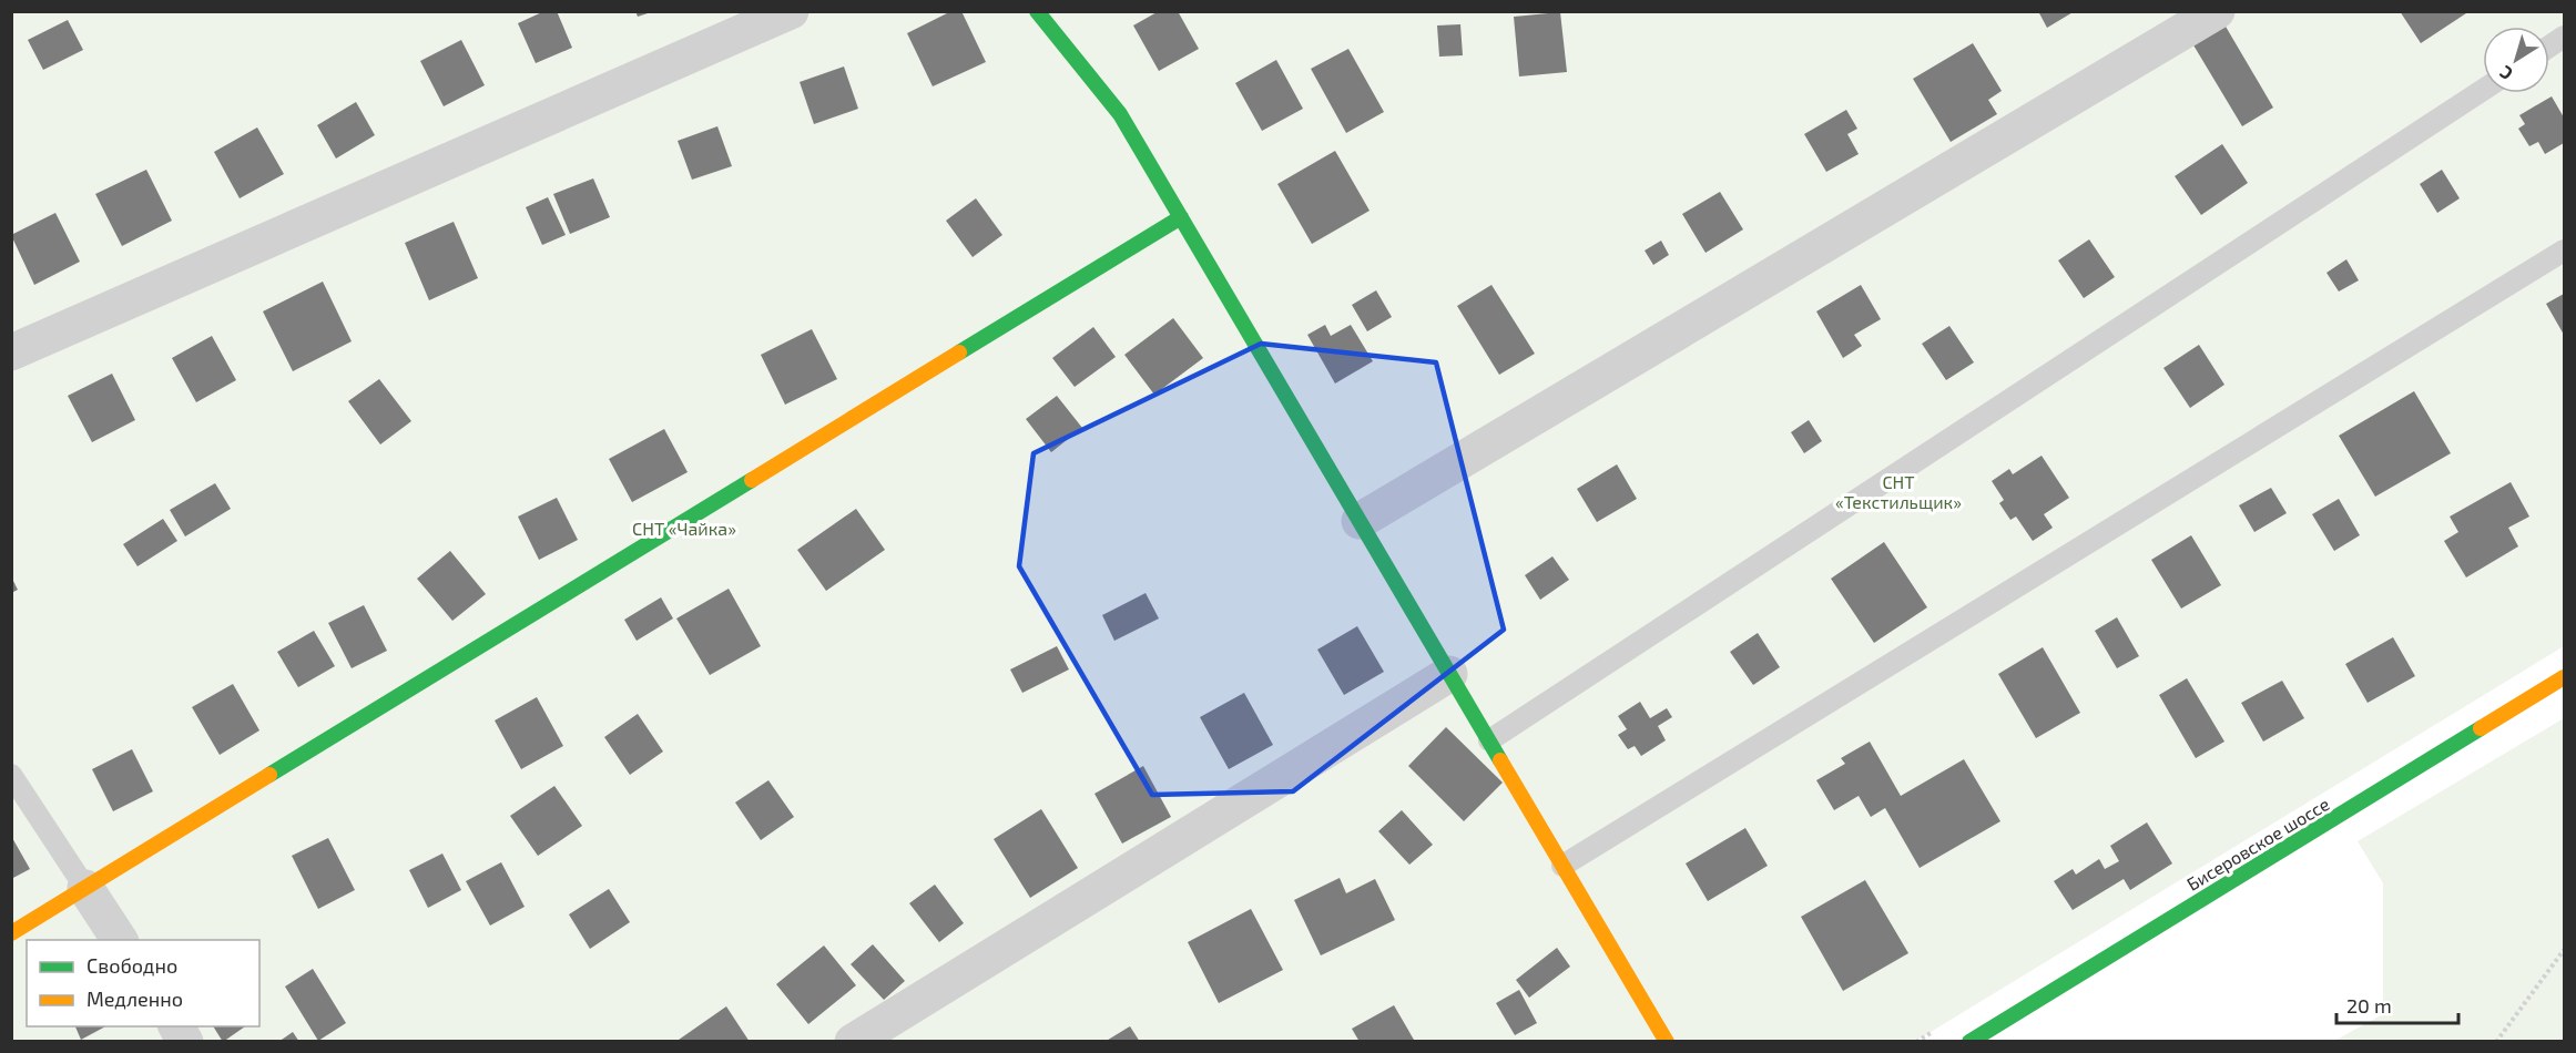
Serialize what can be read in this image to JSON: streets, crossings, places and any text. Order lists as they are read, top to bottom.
{
  "streets": {
    "street": ["Бисеровское шоссе"]
  },
  "parks": ["СНТ «Текстильщик»", "СНТ «Чайка»"],
  "legend": ["Свободно", "Медленно"],
  "scale_bar": "20 m",
  "north": "bottom left"
}
